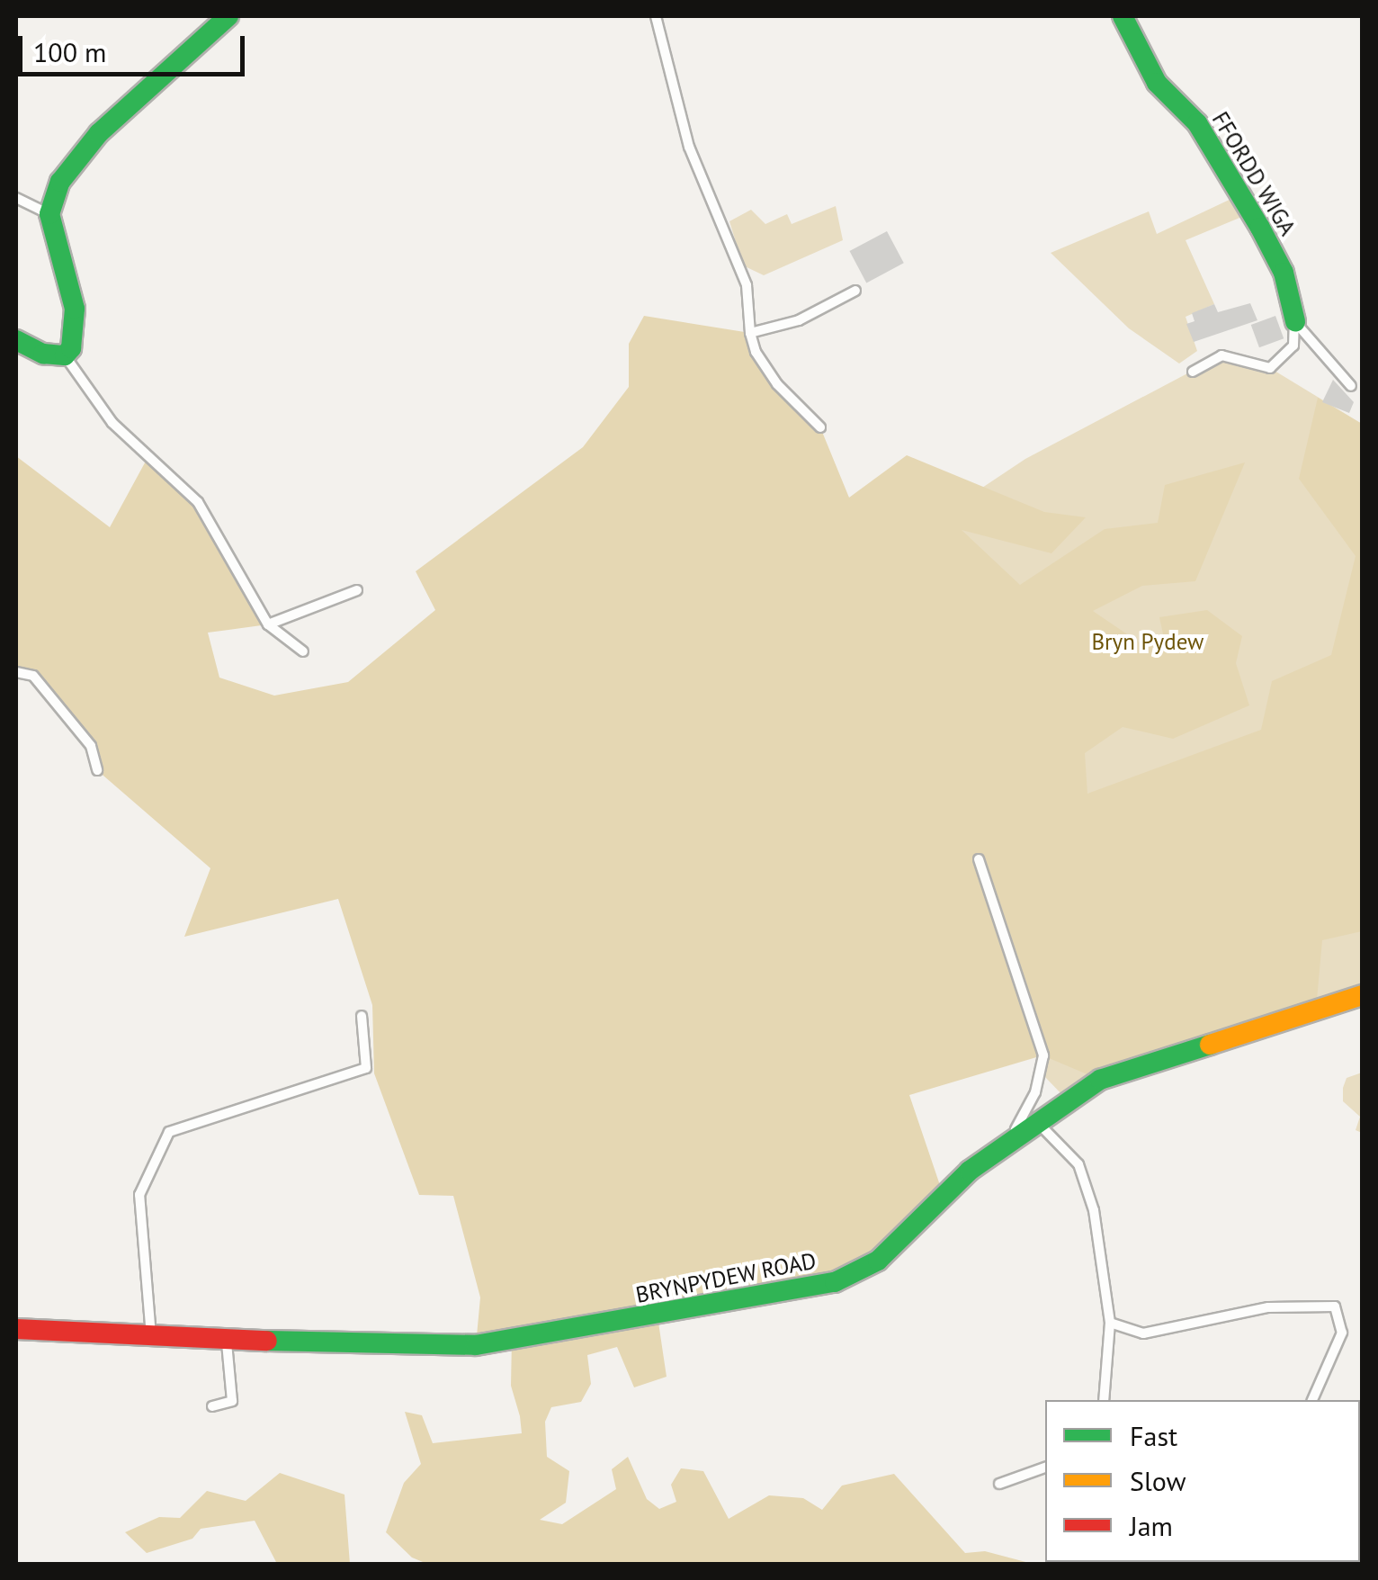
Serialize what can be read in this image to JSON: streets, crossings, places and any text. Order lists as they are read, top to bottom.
{
  "streets": {
    "street": ["FFORDD WIGA", "BRYNPYDEW ROAD"]
  },
  "parks": ["Bryn Pydew"],
  "legend": ["Fast", "Slow", "Jam"],
  "scale_bar": "100 m"
}
